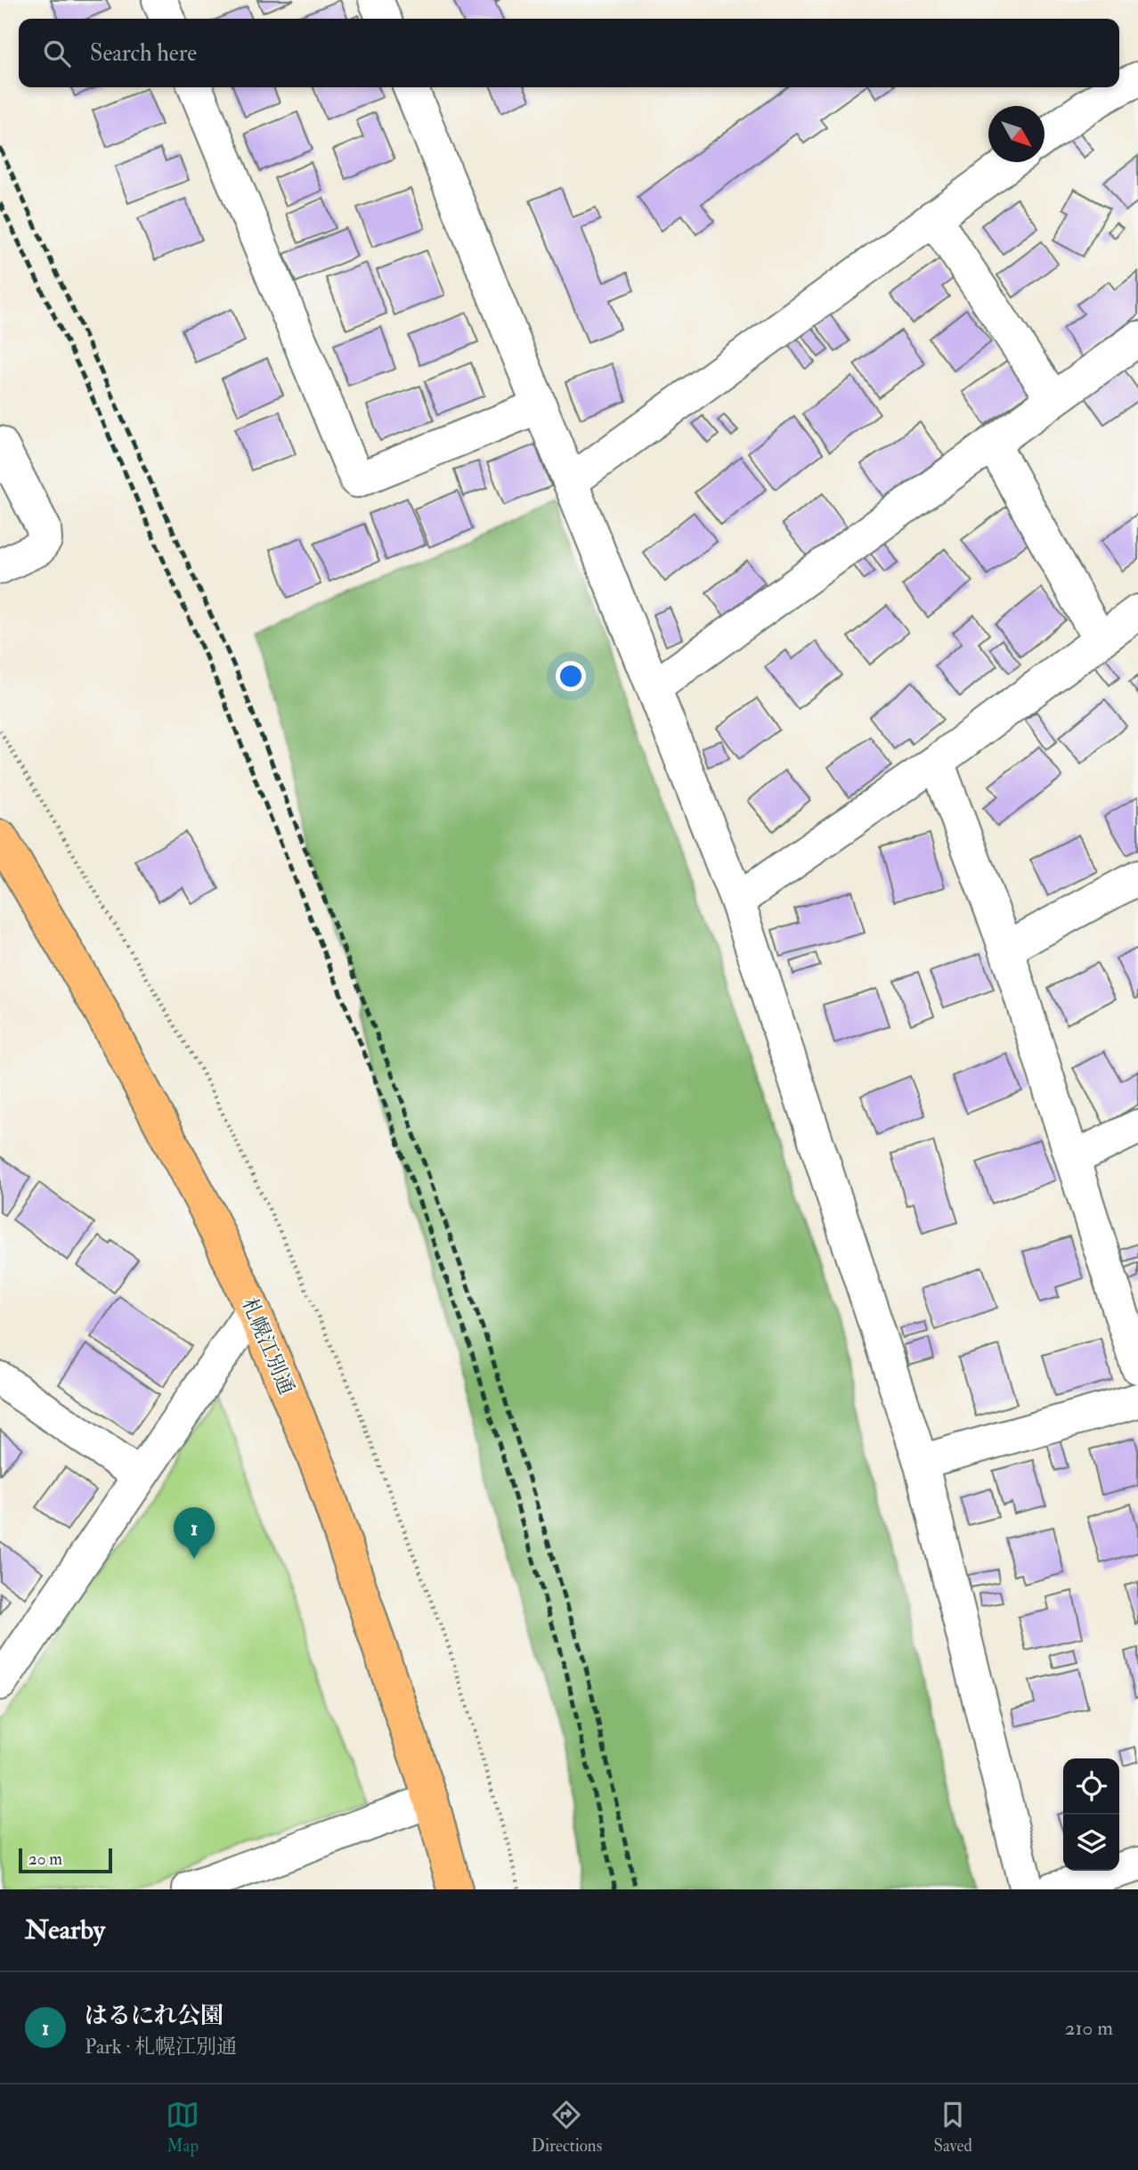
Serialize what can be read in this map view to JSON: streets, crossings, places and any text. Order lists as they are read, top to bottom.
{
  "streets": {
    "highway": ["札幌江別通"]
  },
  "scale_bar": "20 m",
  "north": "bottom right",
  "page": {
    "search": "Search here",
    "pins": "1",
    "scale": "20 m",
    "heading": "Nearby",
    "list": [
      {
        "mark": "1",
        "name": "はるにれ公園",
        "note": "Park · 札幌江別通",
        "value": "210 m"
      }
    ],
    "nav": ["Map", "Directions", "Saved"]
  }
}
